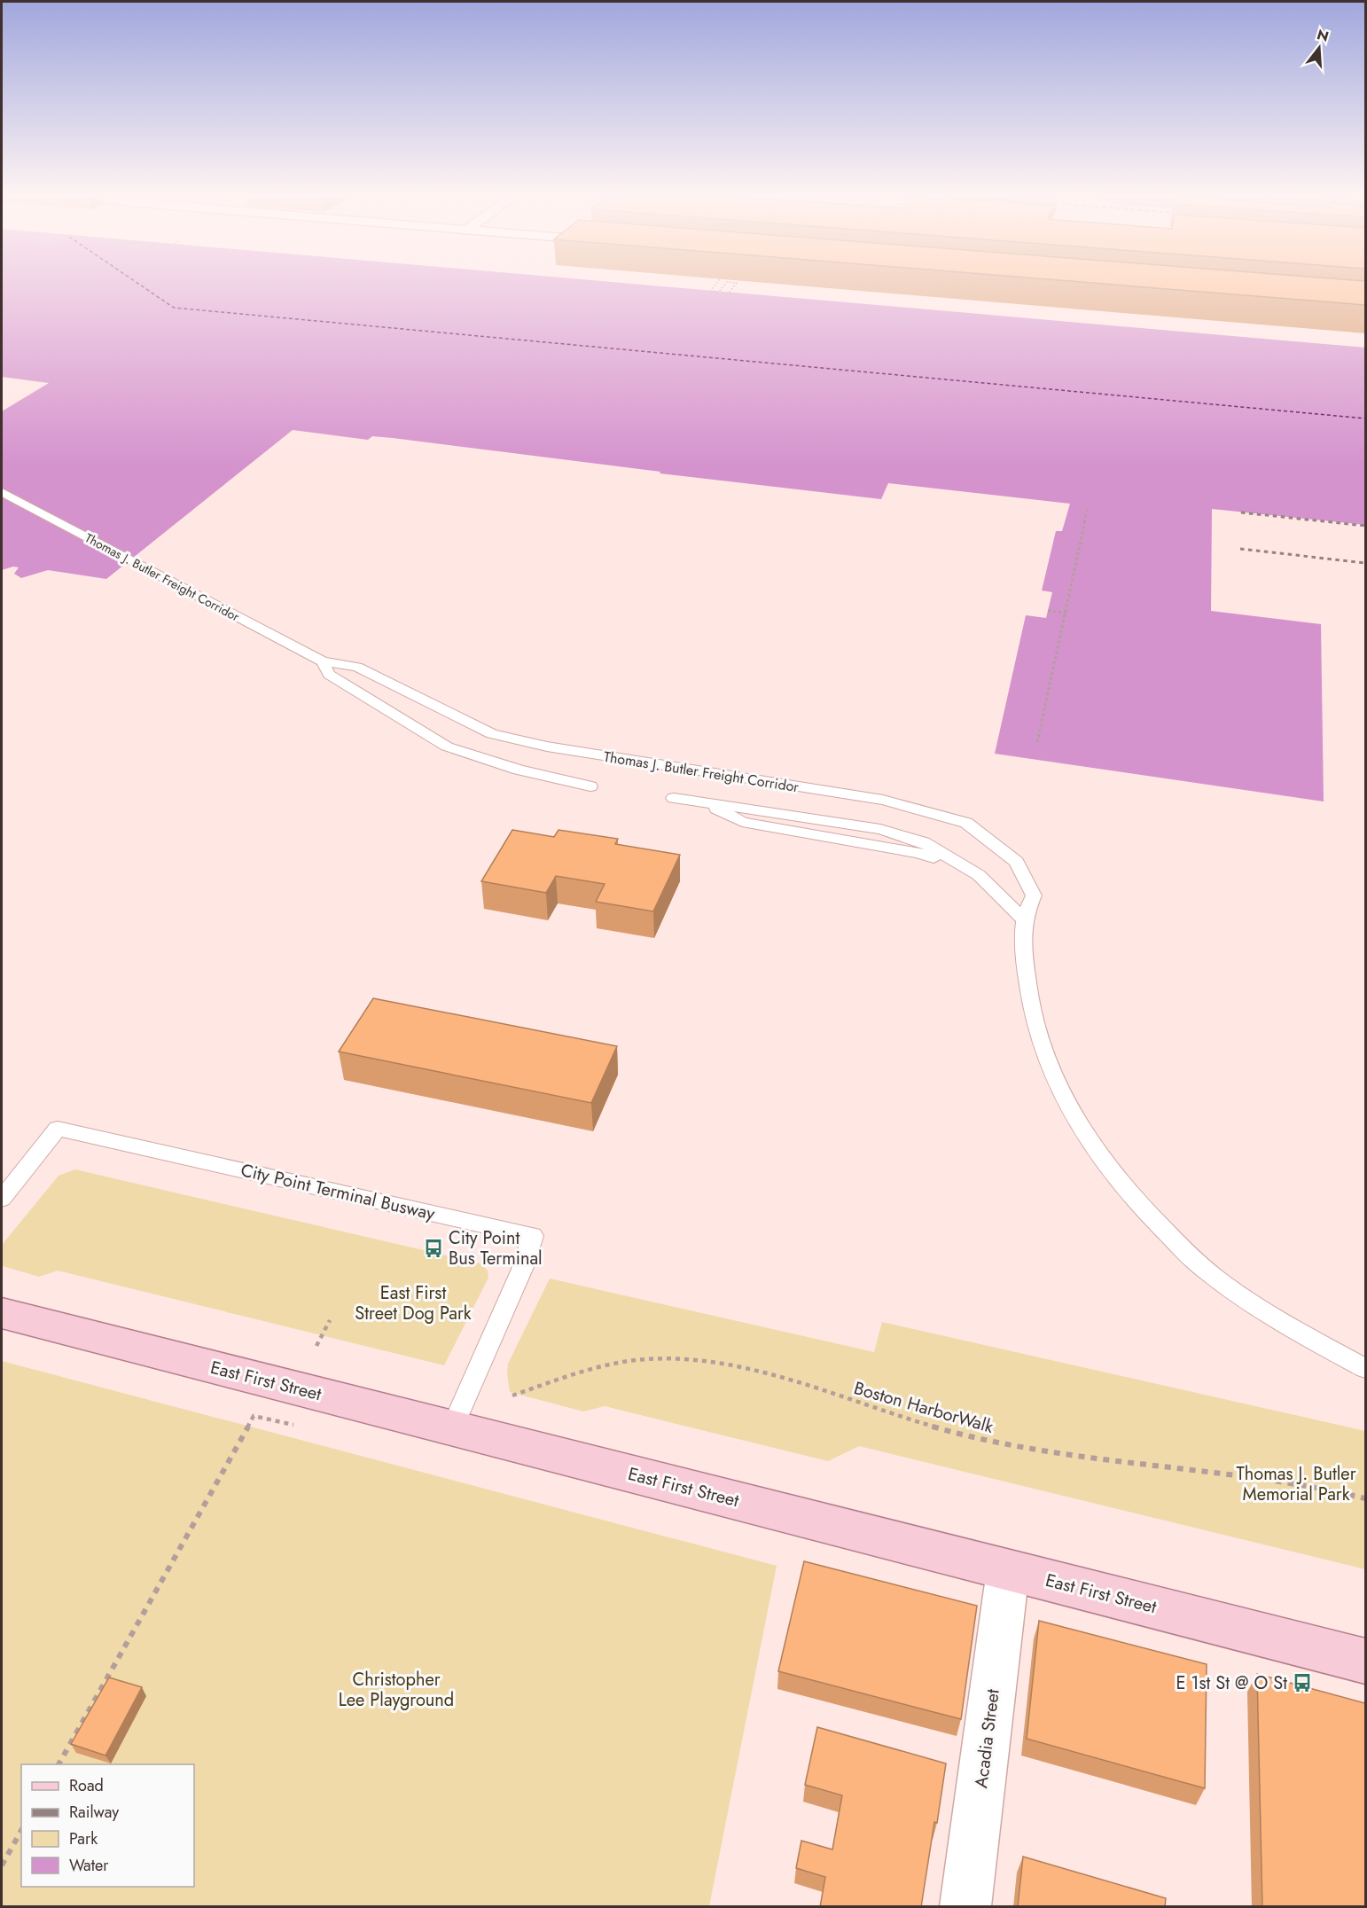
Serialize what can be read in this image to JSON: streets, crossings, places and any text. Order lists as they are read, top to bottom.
{
  "streets": {
    "main road": ["East First Street"],
    "street": ["Acadia Street"],
    "lane": ["Thomas J. Butler Freight Corridor", "City Point Terminal Busway"],
    "path": ["Boston HarborWalk"]
  },
  "crossings": [
    ["City Point Terminal Busway", "East First Street"],
    ["East First Street", "Acadia Street"]
  ],
  "parks": ["East First Street Dog Park", "Thomas J. Butler Memorial Park", "Christopher Lee Playground"],
  "places": {
    "bus stop": ["City Point Bus Terminal", "E 1st St @ O St"]
  },
  "legend": [
    "Road",
    "Railway",
    "Park",
    "Water"
  ],
  "north": "top"
}
